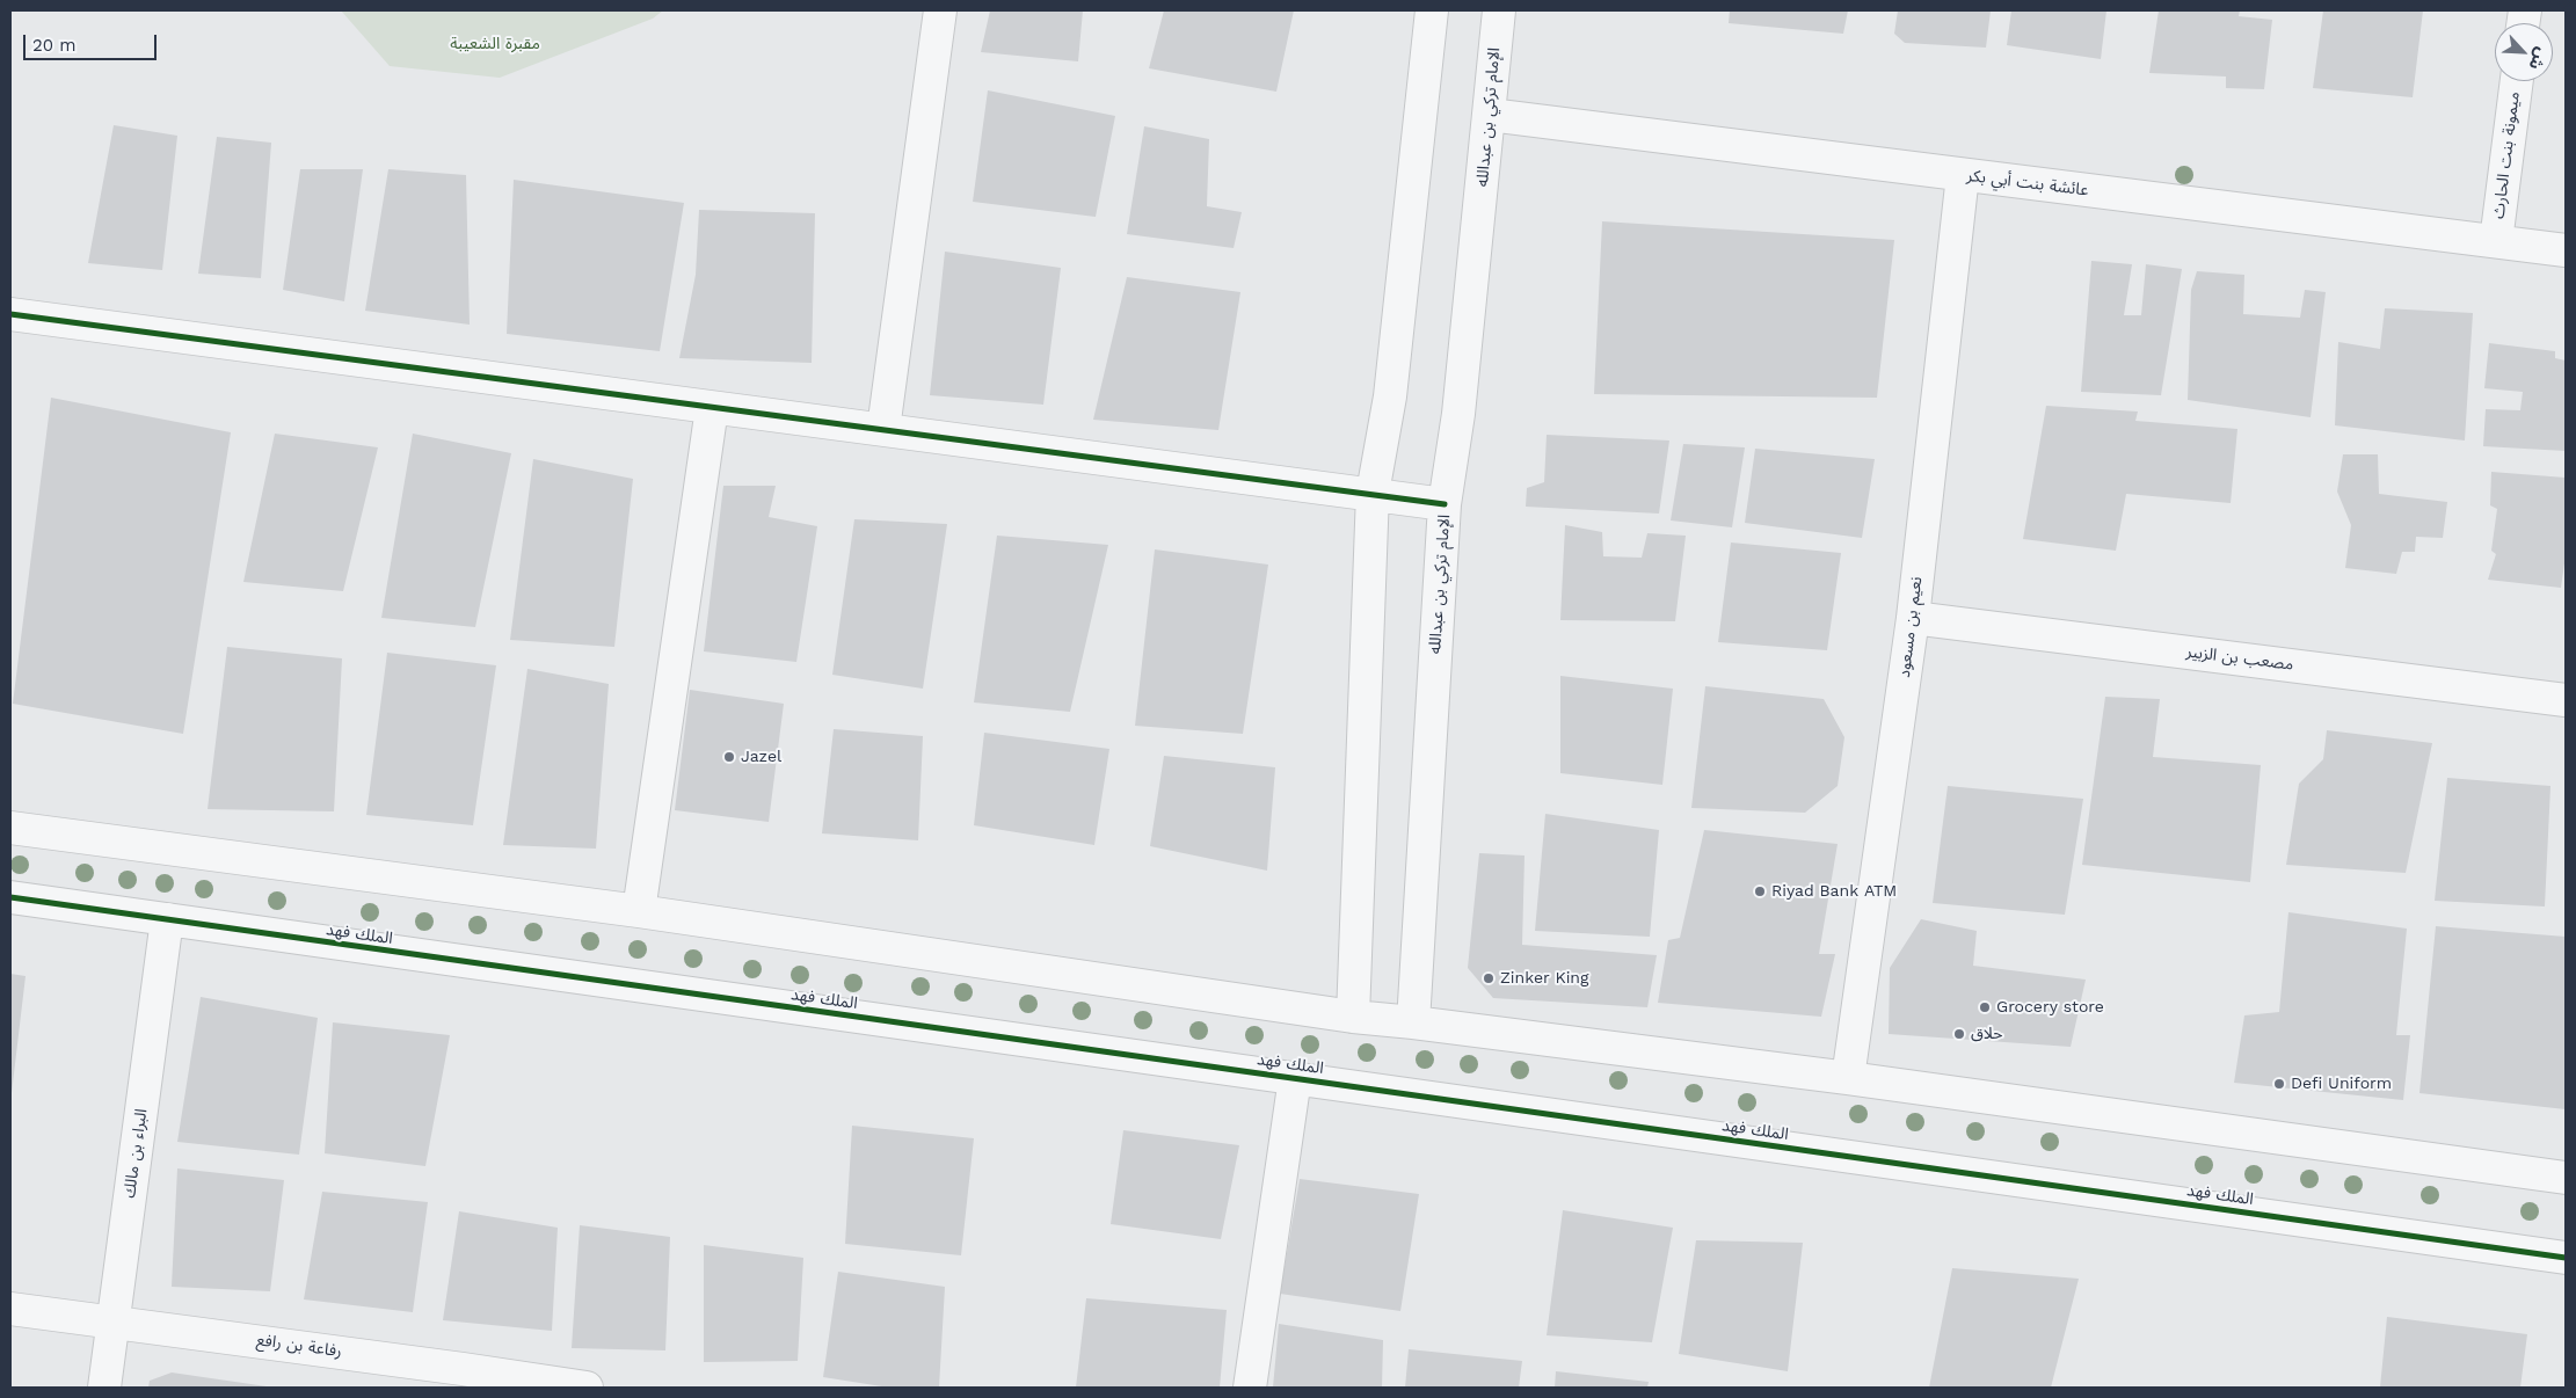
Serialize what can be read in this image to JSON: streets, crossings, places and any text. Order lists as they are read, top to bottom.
{
  "streets": {
    "street": [
      "الإمام تركي بن عبدالله",
      "ميمونة بنت الحارث",
      "عائشة بنت أبي بكر",
      "نعيم بن مسعود",
      "مصعب بن الزبير",
      "الملك فهد",
      "البراء بن مالك",
      "رفاعة بن رافع"
    ]
  },
  "crossings": [
    ["الإمام تركي بن عبدالله", "عائشة بنت أبي بكر"],
    ["ميمونة بنت الحارث", "عائشة بنت أبي بكر"],
    ["عائشة بنت أبي بكر", "نعيم بن مسعود"],
    ["نعيم بن مسعود", "مصعب بن الزبير"],
    ["الملك فهد", "البراء بن مالك"],
    ["البراء بن مالك", "رفاعة بن رافع"]
  ],
  "parks": ["مقبرة الشعيبة"],
  "places": [
    "Jazel",
    "Riyad Bank ATM",
    "Zinker King",
    "Grocery store",
    "حلاق",
    "Defi Uniform"
  ],
  "scale_bar": "20 m",
  "north": "bottom right"
}
